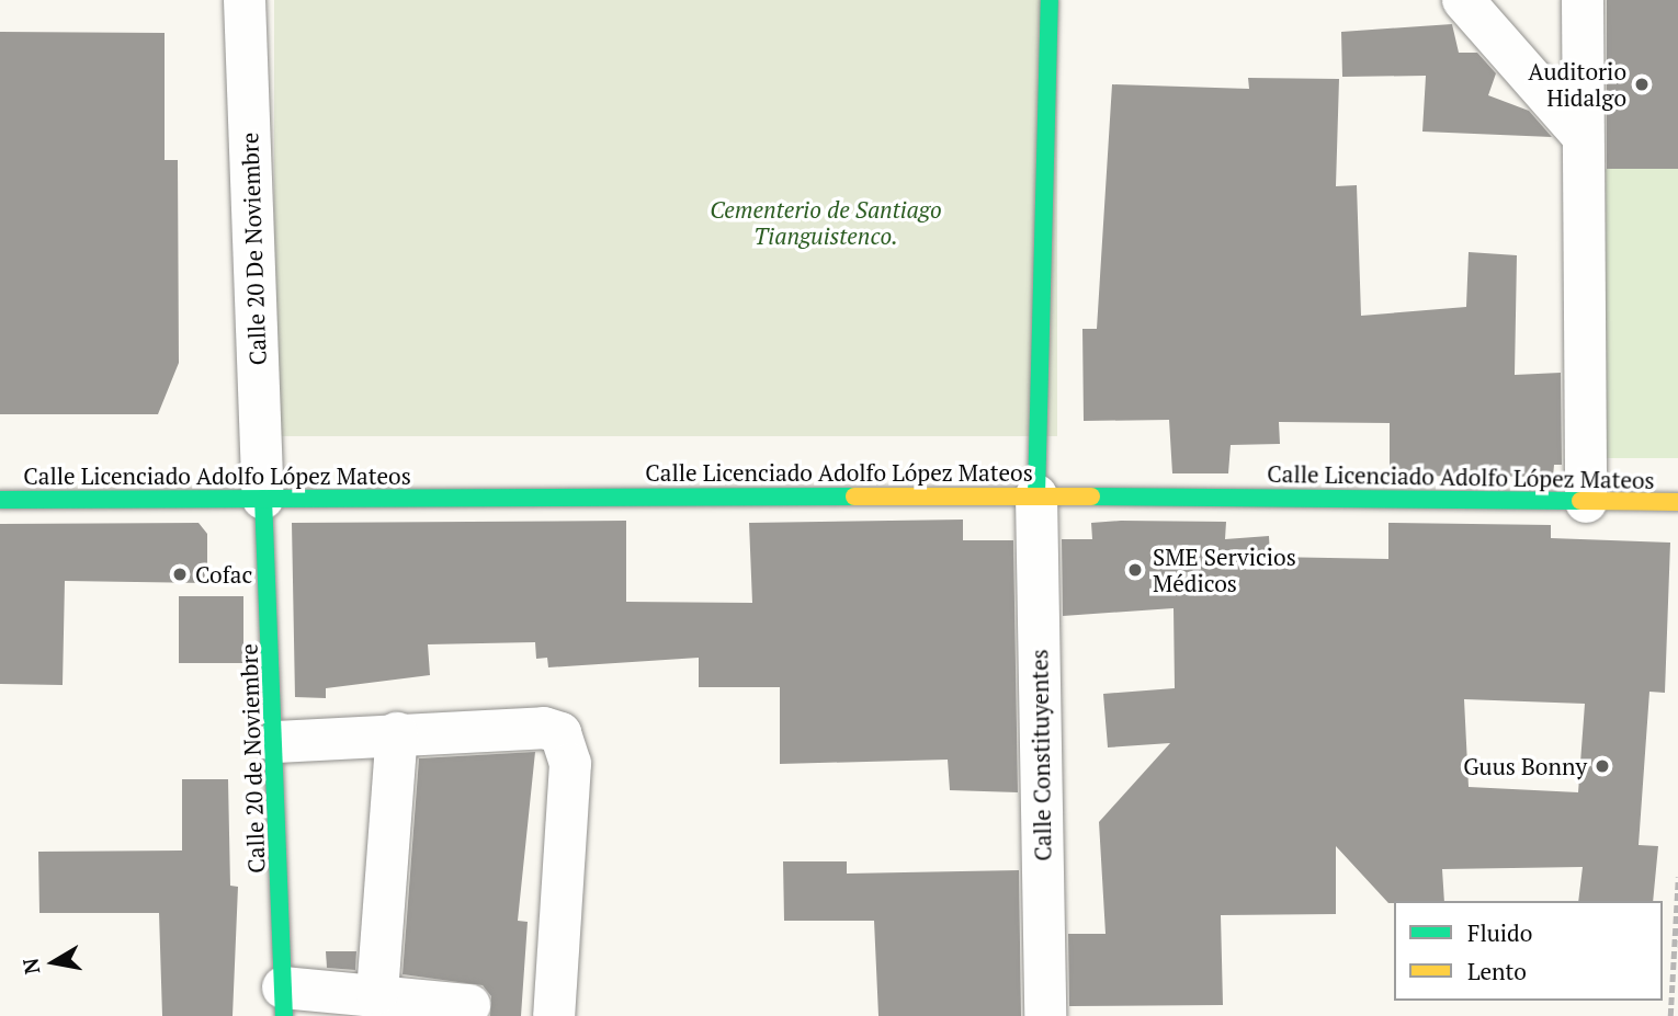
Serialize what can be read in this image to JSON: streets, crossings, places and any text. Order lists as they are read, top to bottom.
{
  "streets": {
    "main road": ["Calle Licenciado Adolfo López Mateos", "Calle 20 de Noviembre"],
    "street": ["Calle 20 De Noviembre", "Calle Constituyentes"]
  },
  "crossings": [
    ["Calle 20 De Noviembre", "Calle Licenciado Adolfo López Mateos"],
    ["Calle 20 De Noviembre", "Calle 20 de Noviembre"],
    ["Calle Licenciado Adolfo López Mateos", "Calle Constituyentes"],
    ["Calle Licenciado Adolfo López Mateos", "Calle 20 de Noviembre"]
  ],
  "parks": ["Cementerio de Santiago Tianguistenco."],
  "places": [
    "Auditorio Hidalgo",
    "SME Servicios Médicos",
    "Cofac",
    "Guus Bonny"
  ],
  "legend": ["Fluido", "Lento"],
  "north": "left"
}
